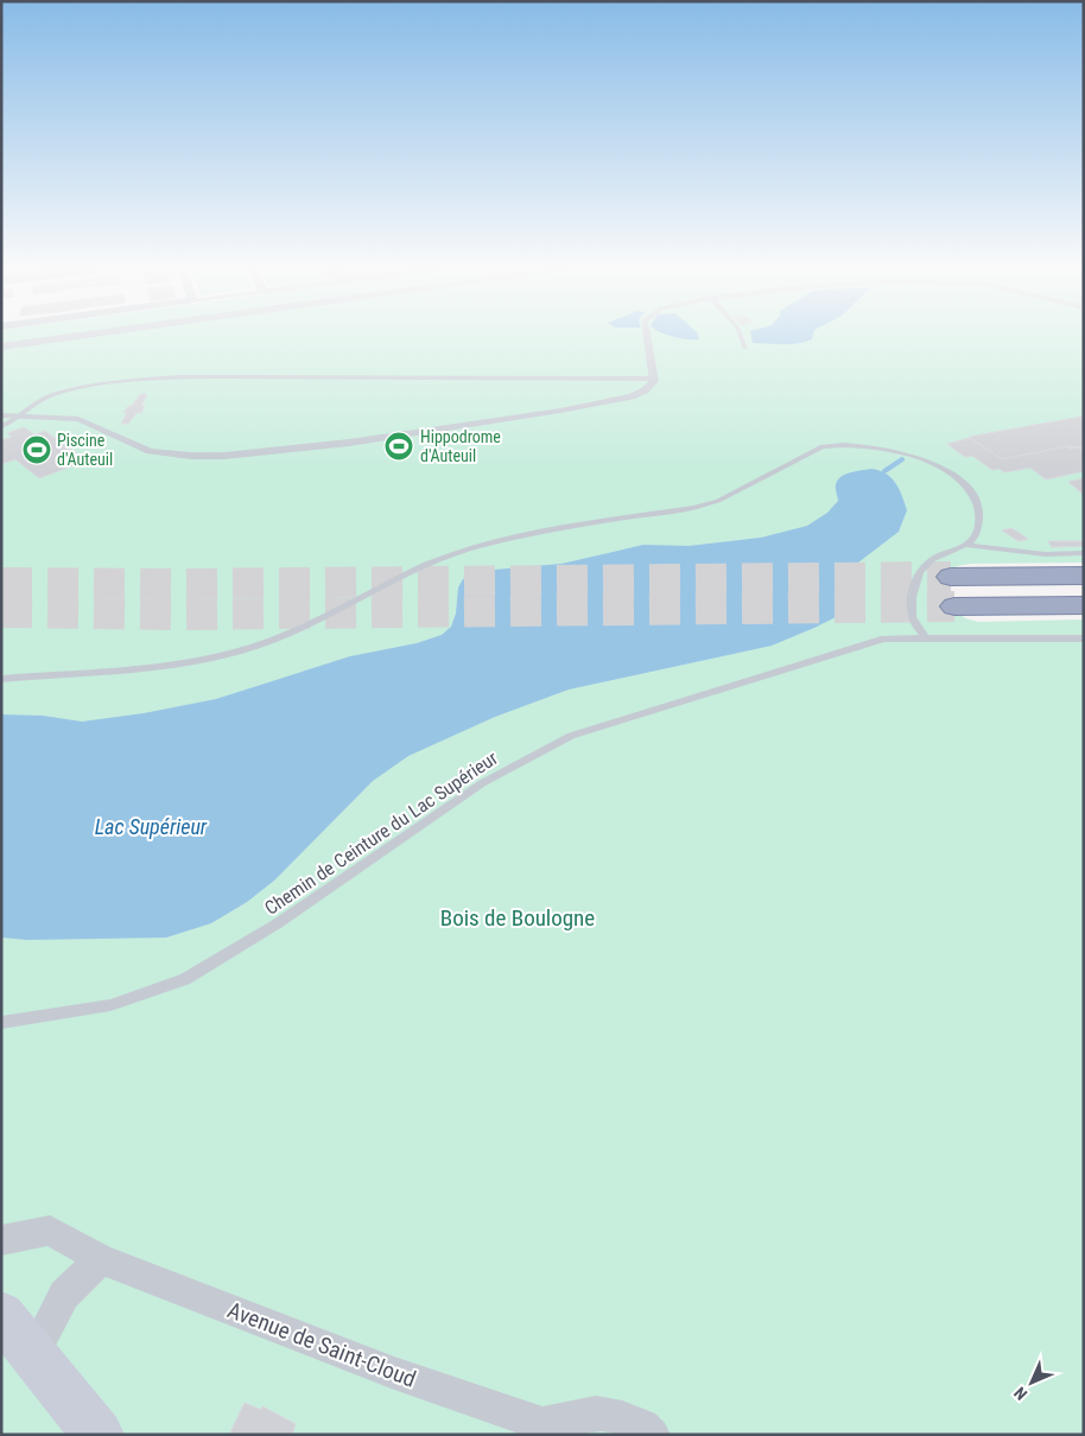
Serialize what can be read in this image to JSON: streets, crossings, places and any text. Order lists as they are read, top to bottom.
{
  "streets": {
    "street": ["Avenue de Saint-Cloud"],
    "lane": ["Chemin de Ceinture du Lac Supérieur"]
  },
  "water": ["Lac Supérieur"],
  "parks": ["Bois de Boulogne"],
  "places": {
    "sports": ["Hippodrome d'Auteuil", "Piscine d'Auteuil"]
  },
  "north": "bottom left"
}
